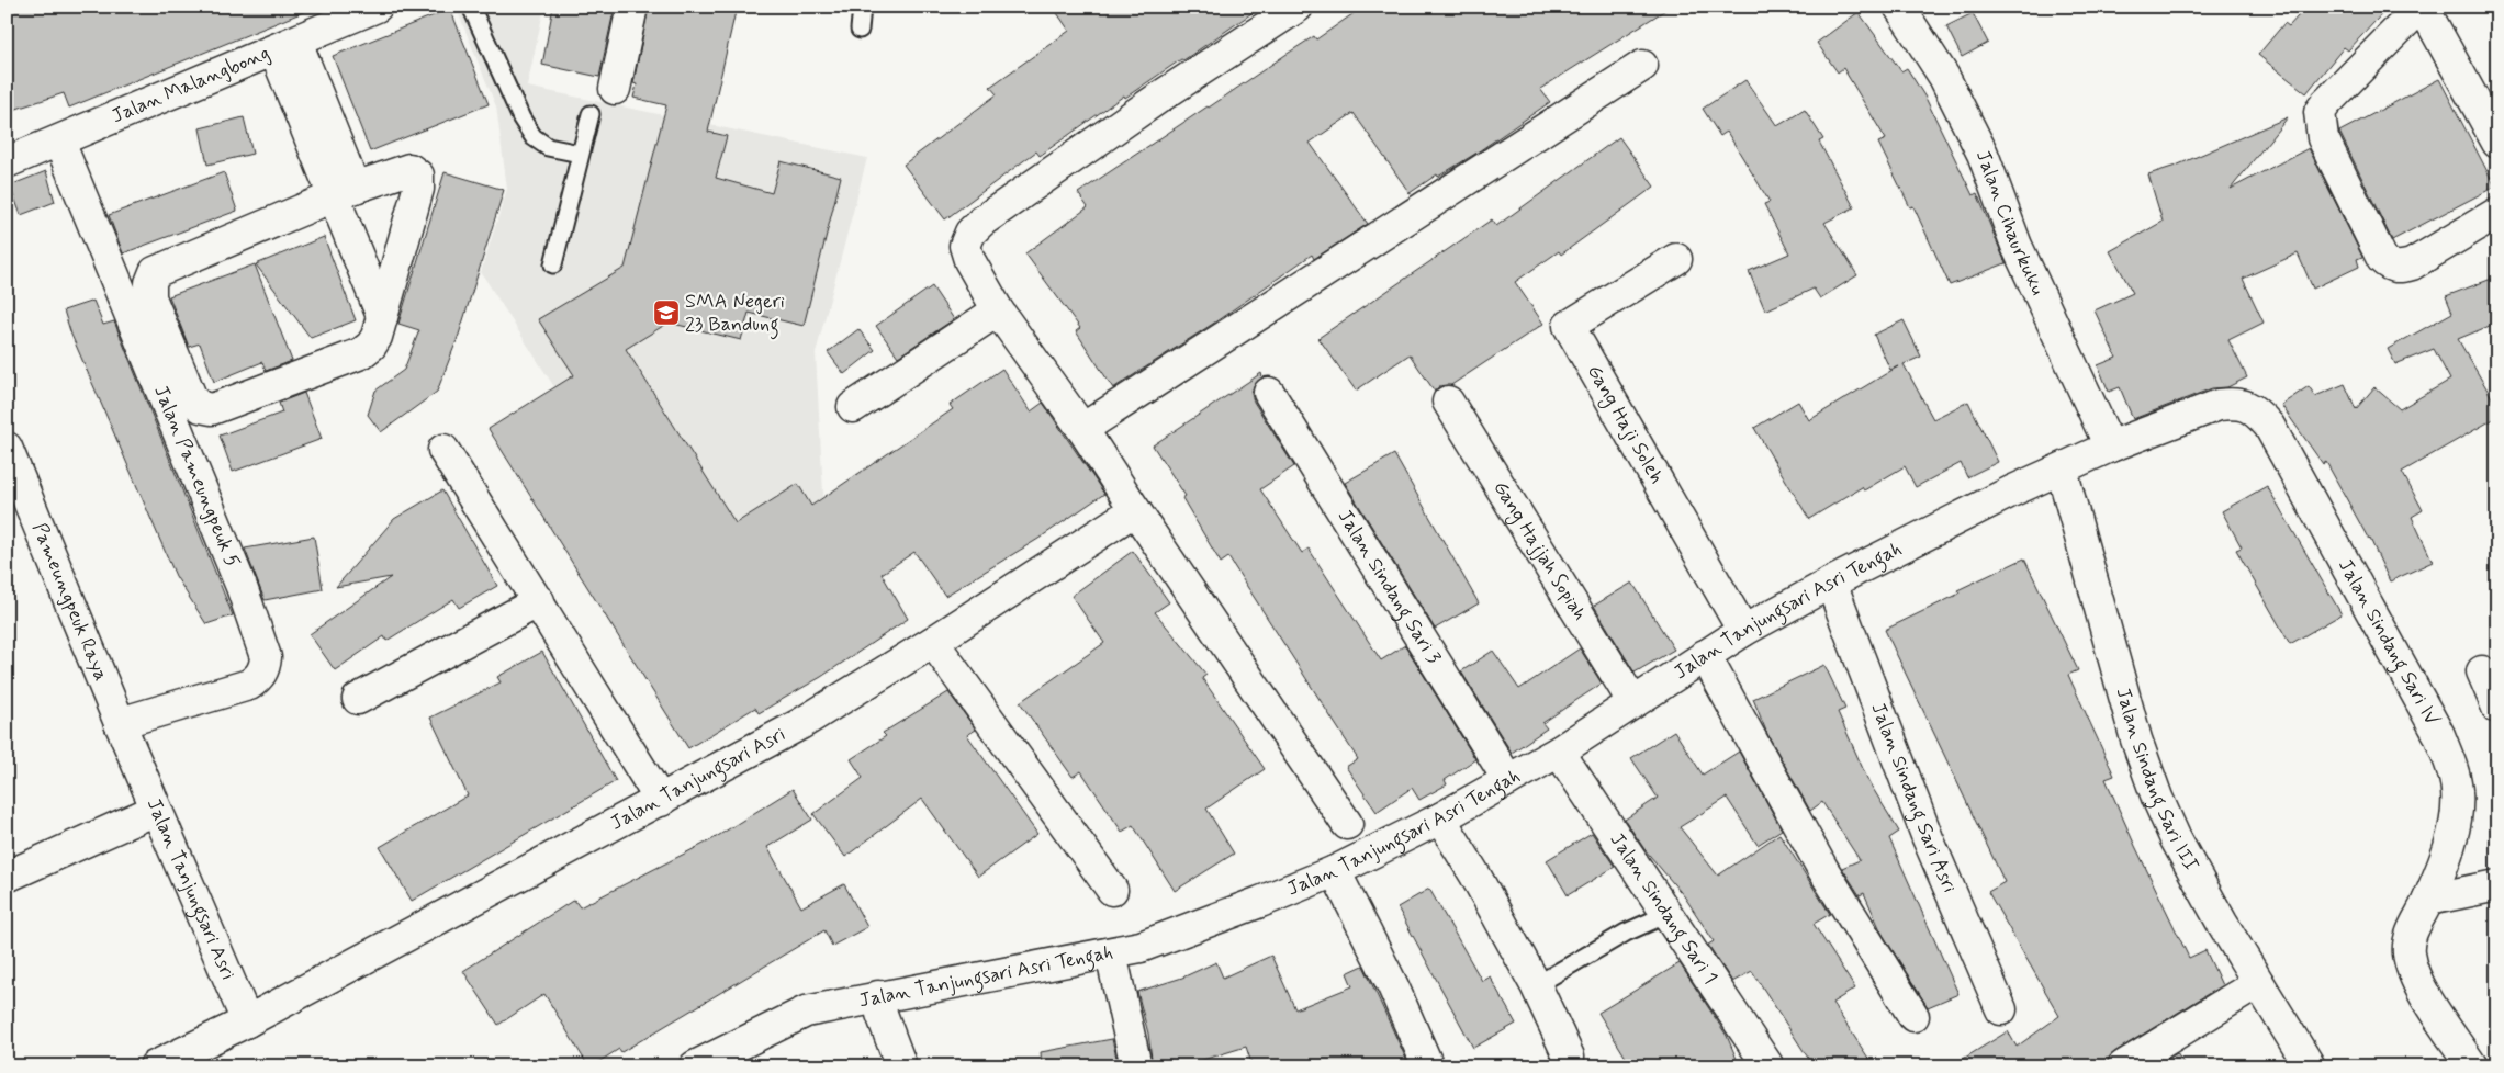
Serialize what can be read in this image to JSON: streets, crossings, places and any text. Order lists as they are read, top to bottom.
{
  "streets": {
    "street": [
      "Jalan Malangbong",
      "Jalan Cihaurkuku",
      "Gang Haji Soleh",
      "Jalan Pameungpeuk 5",
      "Gang Hajjah Sopiah",
      "Jalan Sindang Sari 3",
      "Pameungpeuk Raya",
      "Jalan Tanjungsari Asri Tengah",
      "Jalan Sindang Sari IV",
      "Jalan Tanjungsari Asri",
      "Jalan Sindang Sari III",
      "Jalan Sindang Sari Asri",
      "Jalan Sindang Sari 1"
    ]
  },
  "crossings": [
    ["Jalan Malangbong", "Jalan Pameungpeuk 5"],
    ["Jalan Cihaurkuku", "Jalan Tanjungsari Asri Tengah"],
    ["Gang Haji Soleh", "Jalan Tanjungsari Asri Tengah"],
    ["Jalan Pameungpeuk 5", "Pameungpeuk Raya"],
    ["Gang Hajjah Sopiah", "Jalan Tanjungsari Asri Tengah"],
    ["Jalan Sindang Sari 3", "Jalan Tanjungsari Asri Tengah"],
    ["Pameungpeuk Raya", "Jalan Tanjungsari Asri"],
    ["Jalan Tanjungsari Asri Tengah", "Jalan Sindang Sari IV"],
    ["Jalan Tanjungsari Asri Tengah", "Jalan Sindang Sari III"],
    ["Jalan Tanjungsari Asri Tengah", "Jalan Sindang Sari Asri"],
    ["Jalan Tanjungsari Asri Tengah", "Jalan Sindang Sari 1"]
  ],
  "places": {
    "school or university": ["SMA Negeri 23 Bandung"]
  }
}
